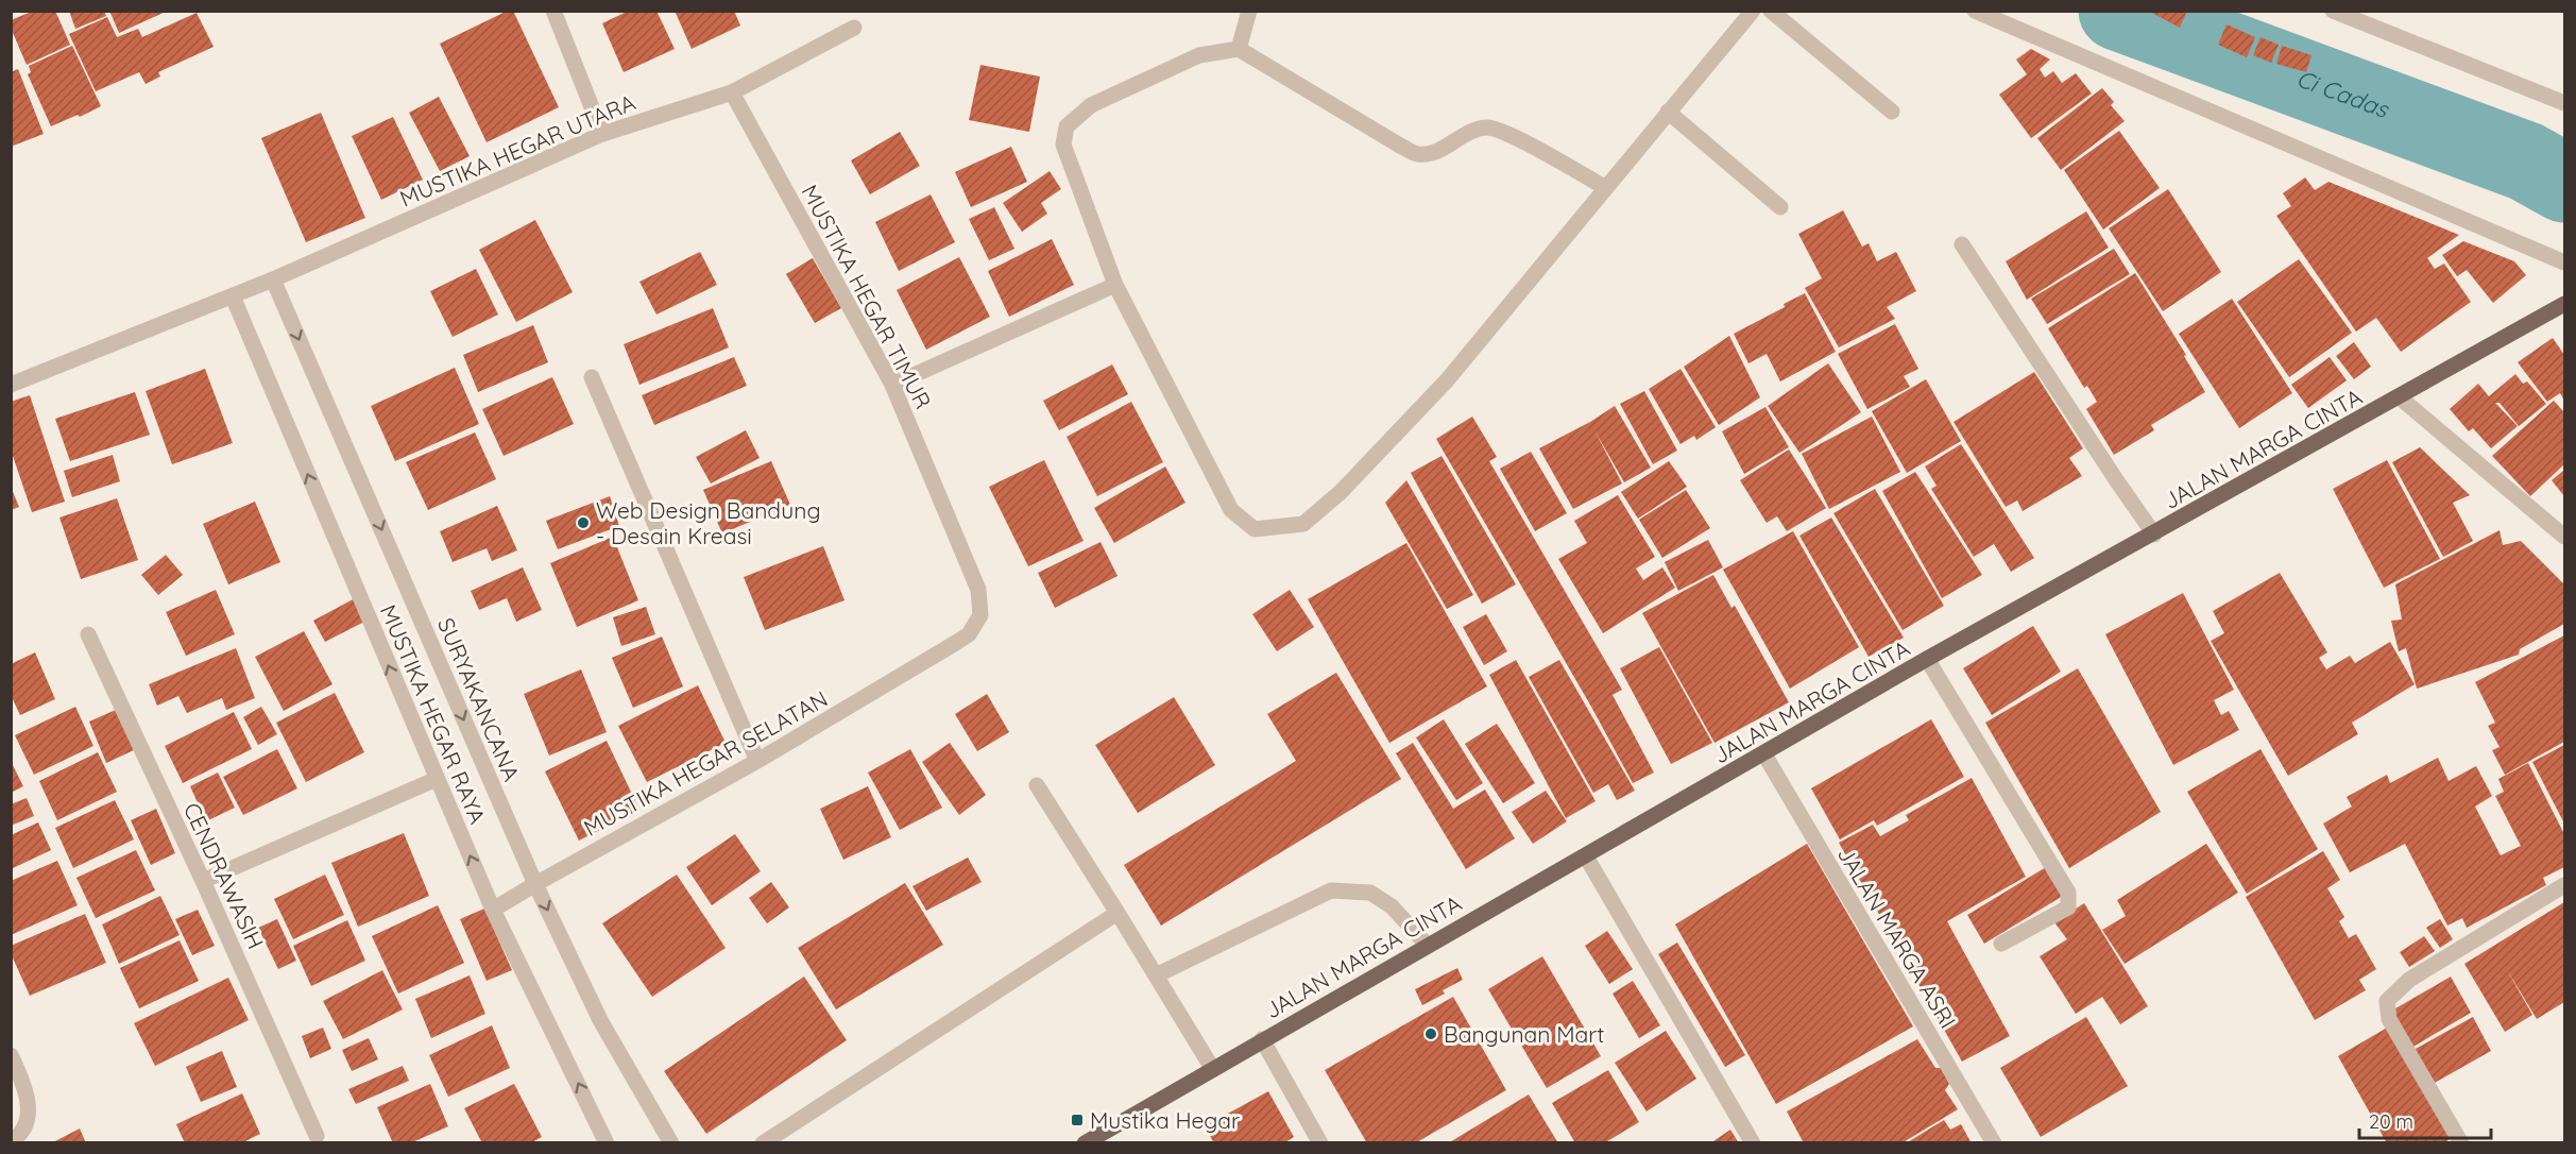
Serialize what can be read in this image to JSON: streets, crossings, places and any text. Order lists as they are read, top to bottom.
{
  "streets": {
    "main road": ["JALAN MARGA CINTA"],
    "street": [
      "MUSTIKA HEGAR UTARA",
      "MUSTIKA HEGAR TIMUR",
      "SURYAKANCANA",
      "MUSTIKA HEGAR RAYA",
      "MUSTIKA HEGAR SELATAN",
      "CENDRAWASIH",
      "JALAN MARGA ASRI"
    ]
  },
  "crossings": [
    ["MUSTIKA HEGAR UTARA", "MUSTIKA HEGAR TIMUR"],
    ["MUSTIKA HEGAR UTARA", "SURYAKANCANA"],
    ["MUSTIKA HEGAR UTARA", "MUSTIKA HEGAR RAYA"],
    ["MUSTIKA HEGAR TIMUR", "MUSTIKA HEGAR SELATAN"],
    ["JALAN MARGA CINTA", "JALAN MARGA ASRI"],
    ["SURYAKANCANA", "MUSTIKA HEGAR SELATAN"],
    ["MUSTIKA HEGAR RAYA", "MUSTIKA HEGAR SELATAN"]
  ],
  "one_way": ["SURYAKANCANA", "MUSTIKA HEGAR RAYA"],
  "water": ["Ci Cadas"],
  "places": {
    "other": ["Web Design Bandung - Desain Kreasi", "Bangunan Mart"],
    "transit": ["Mustika Hegar"]
  },
  "scale_bar": "20 m"
}
